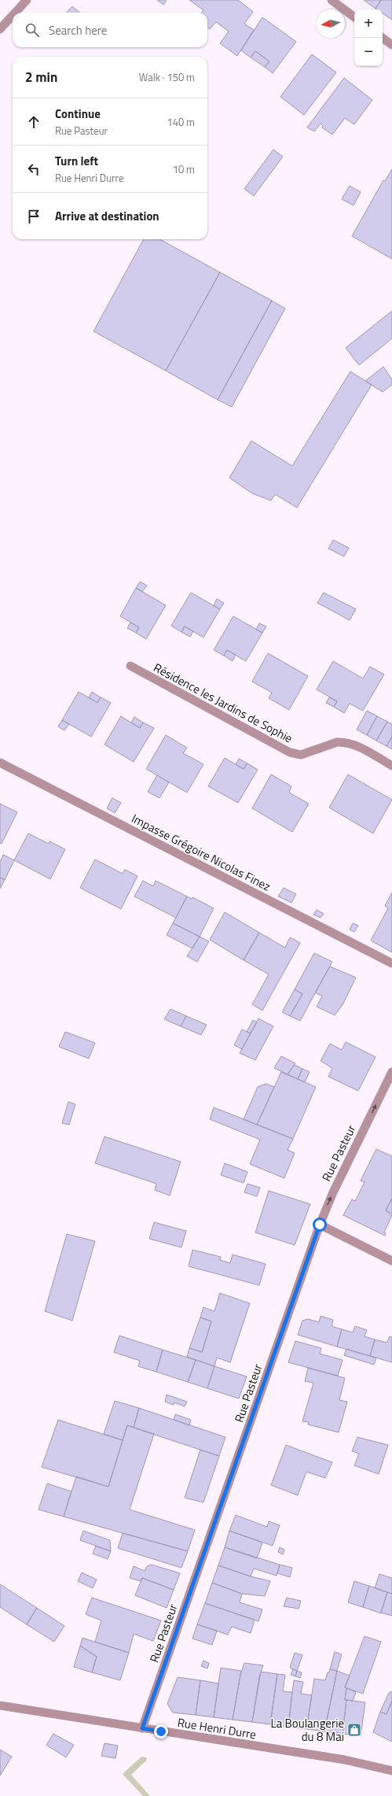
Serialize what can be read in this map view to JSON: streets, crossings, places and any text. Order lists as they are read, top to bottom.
{
  "streets": {
    "street": [
      "Résidence les Jardins de Sophie",
      "Impasse Grégoire Nicolas Finez",
      "Rue Pasteur",
      "Rue Henri Durre"
    ]
  },
  "crossings": [
    ["Rue Pasteur", "Rue Henri Durre"]
  ],
  "places": {
    "shop": ["La Boulangerie du 8 Mai"]
  },
  "north": "left",
  "page": {
    "map_buttons": ["+", "−"],
    "search": "Search here",
    "heading": ["2 min", "Walk · 150 m"],
    "list": [
      ["Continue", "Rue Pasteur", "140 m"],
      ["Turn left", "Rue Henri Durre", "10 m"],
      "Arrive at destination"
    ]
  }
}
